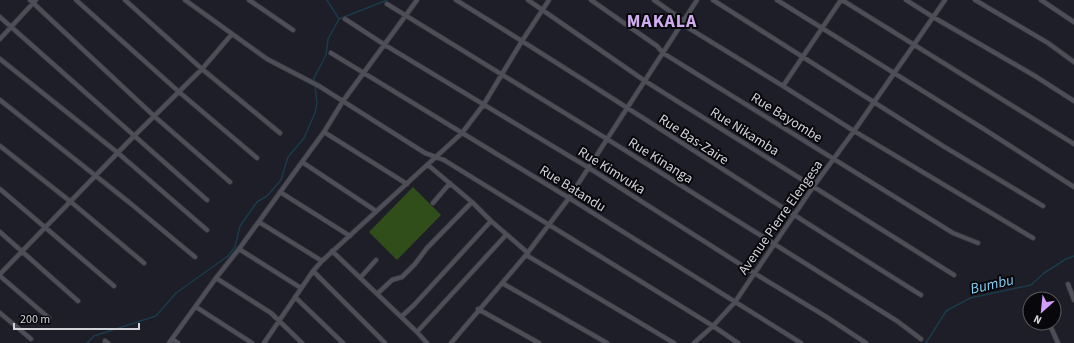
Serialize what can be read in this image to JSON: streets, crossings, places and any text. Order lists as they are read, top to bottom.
{
  "streets": {
    "street": [
      "Rue Bayombe",
      "Rue Nikamba",
      "Rue Bas-Zaire",
      "Rue Kinanga",
      "Rue Kimvuka",
      "Rue Batandu",
      "Avenue Pierre Elengesa"
    ]
  },
  "crossings": [
    ["Rue Bayombe", "Avenue Pierre Elengesa"],
    ["Rue Nikamba", "Avenue Pierre Elengesa"],
    ["Rue Bas-Zaire", "Avenue Pierre Elengesa"],
    ["Rue Kinanga", "Avenue Pierre Elengesa"],
    ["Rue Kimvuka", "Avenue Pierre Elengesa"],
    ["Rue Batandu", "Avenue Pierre Elengesa"]
  ],
  "districts": ["MAKALA"],
  "water": ["Bumbu"],
  "scale_bar": "200 m",
  "north": "bottom left"
}
